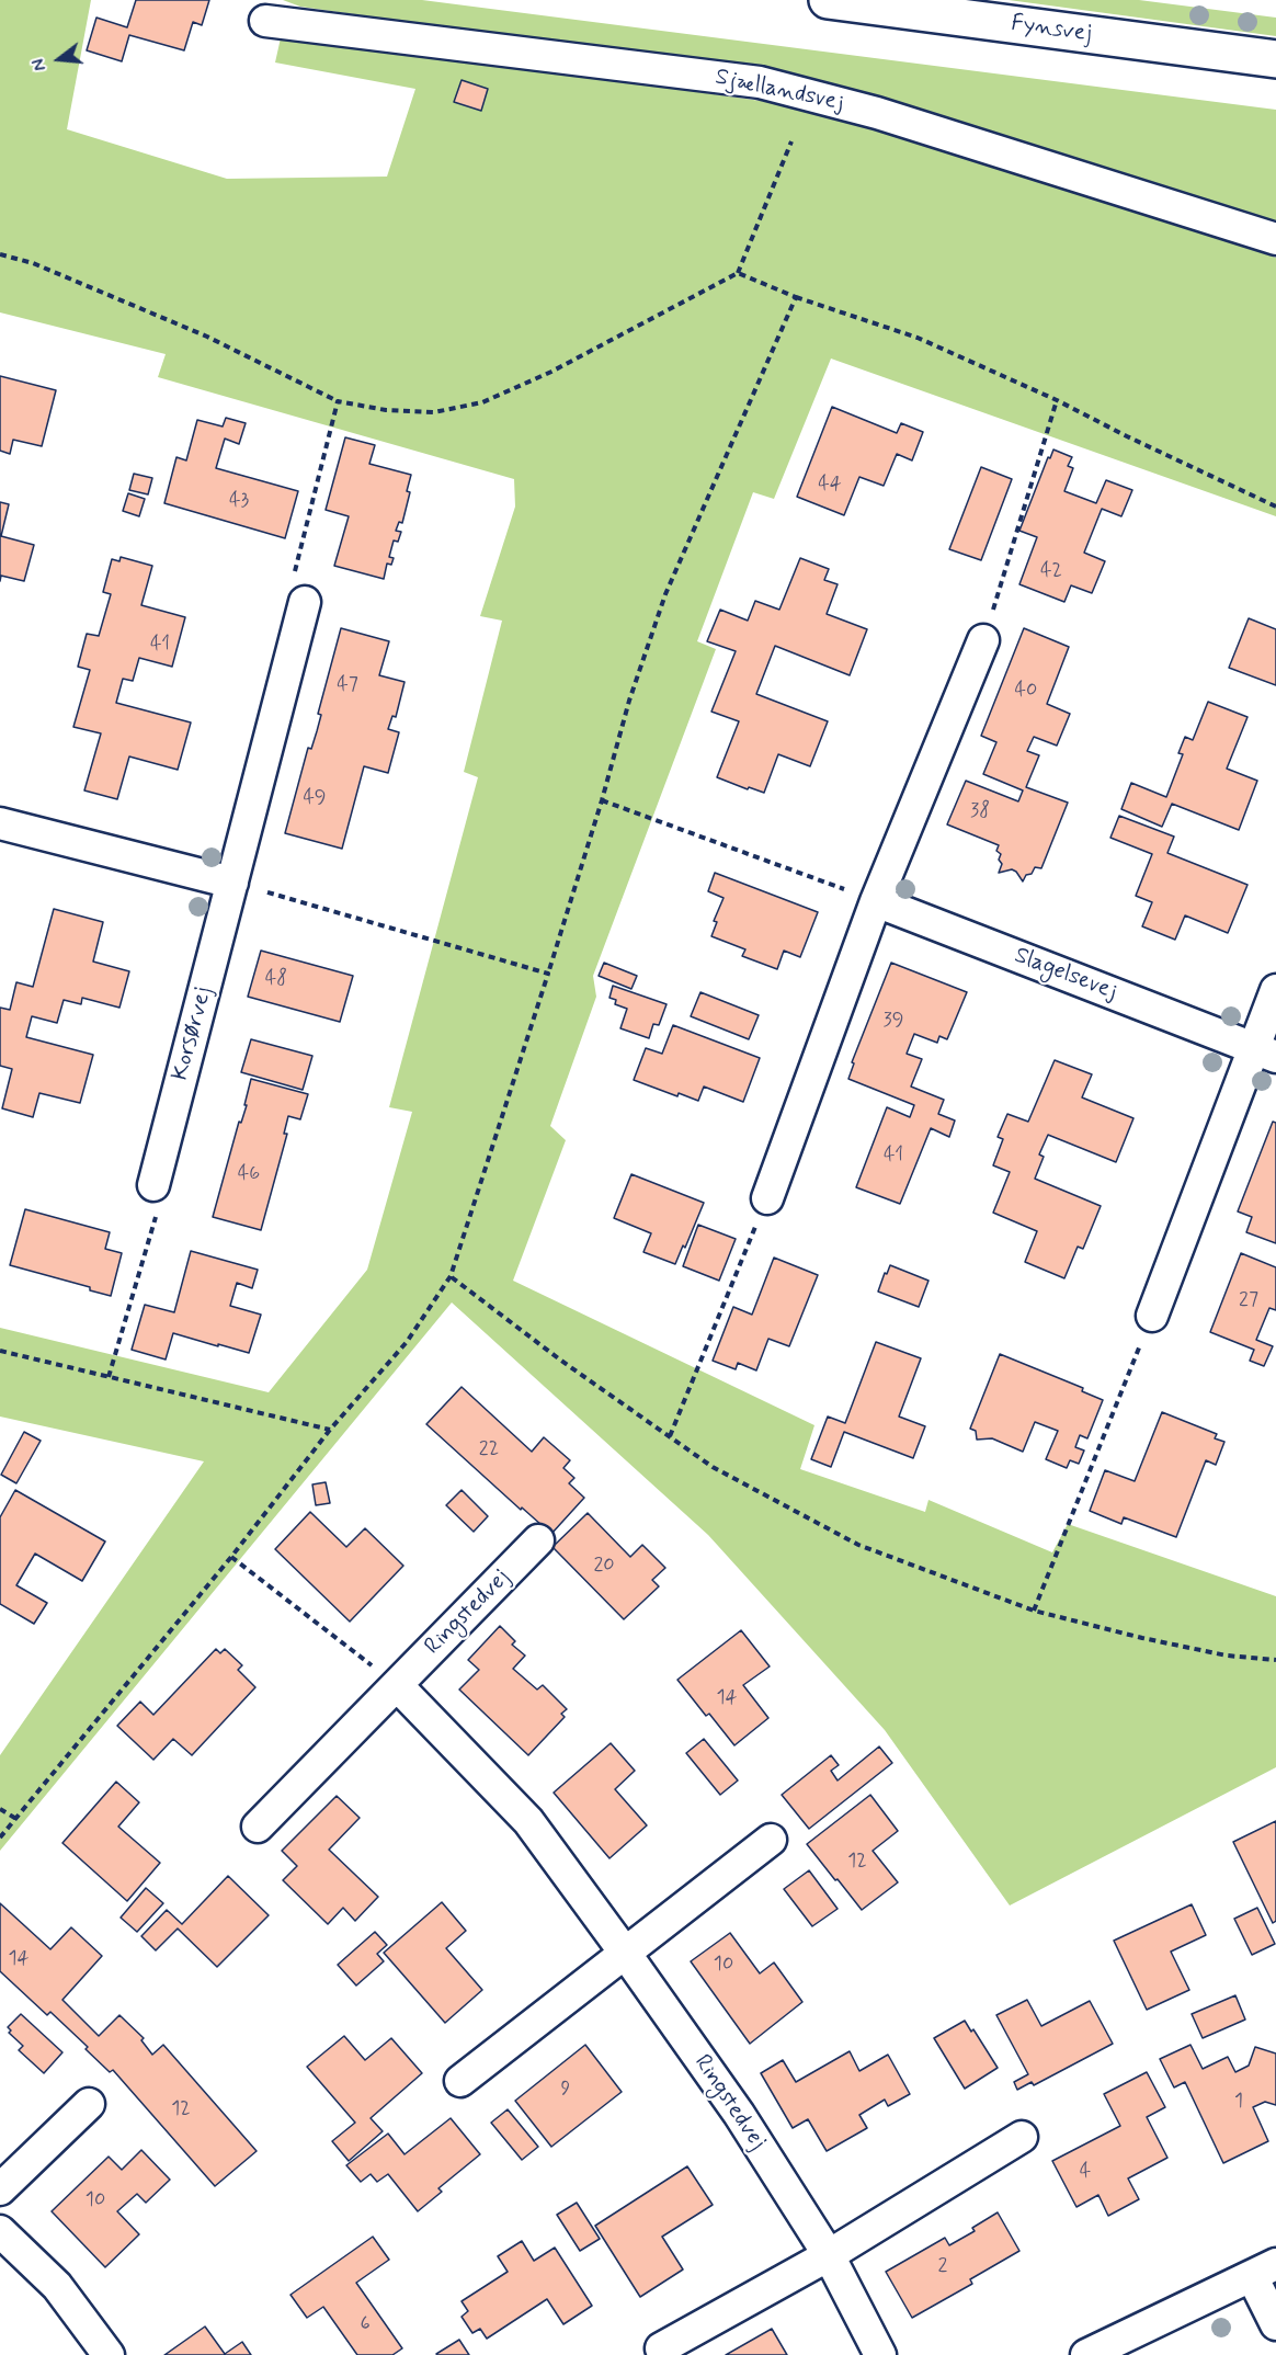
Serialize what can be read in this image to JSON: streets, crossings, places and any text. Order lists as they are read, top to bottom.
{
  "streets": {
    "main road": ["Fynsvej"],
    "street": [
      "Sjællandsvej",
      "Slagelsevej",
      "Korsørvej",
      "Ringstedvej"
    ]
  },
  "house_numbers": [
    "44",
    "43",
    "42",
    "41",
    "47",
    "40",
    "49",
    "38",
    "48",
    "39",
    "41",
    "46",
    "27",
    "22",
    "20",
    "14",
    "12",
    "14",
    "10",
    "9",
    "1",
    "12",
    "4",
    "10",
    "2",
    "6"
  ],
  "north": "left"
}
